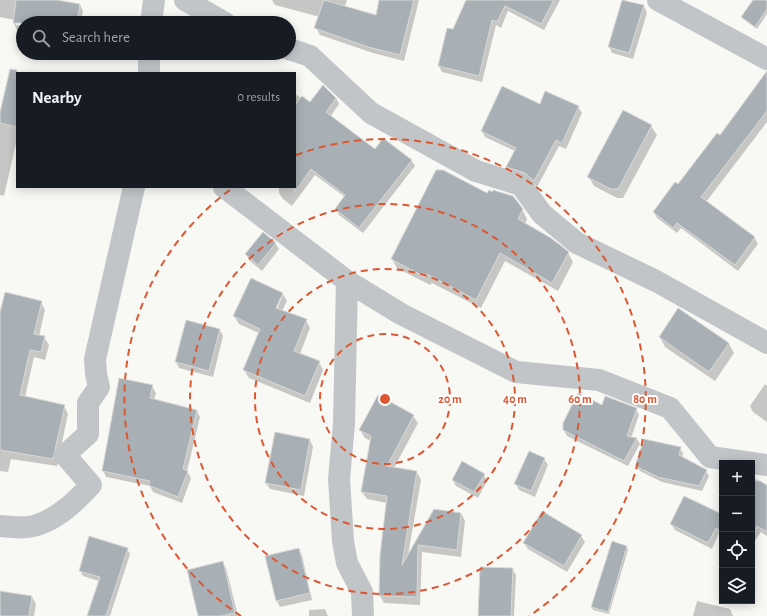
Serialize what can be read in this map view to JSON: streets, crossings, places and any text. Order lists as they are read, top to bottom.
{
  "page": {
    "search": "Search here",
    "heading": ["Nearby", "0 results"],
    "map_buttons": ["+", "−"]
  },
  "rings": [
    "20 m",
    "40 m",
    "60 m",
    "80 m"
  ]
}
